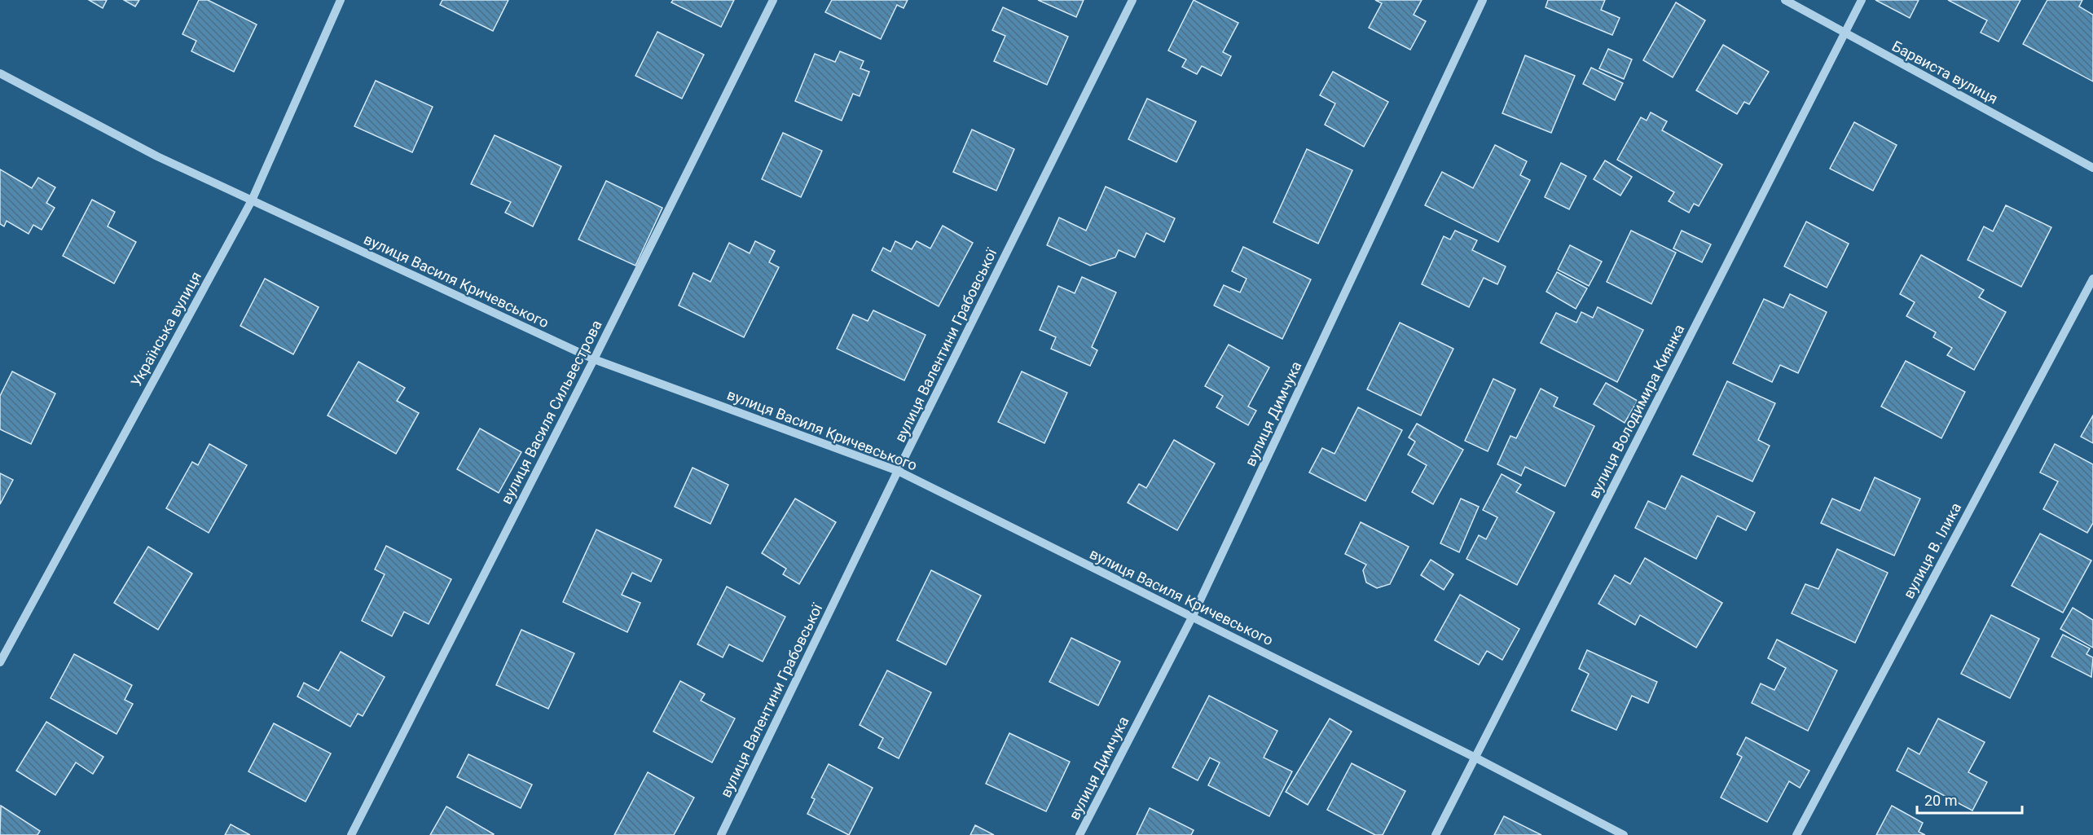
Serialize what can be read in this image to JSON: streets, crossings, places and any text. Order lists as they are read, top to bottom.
{
  "streets": {
    "street": [
      "Барвиста вулиця",
      "вулиця Василя Кричевського",
      "Українська вулиця",
      "вулиця Валентини Грабовської",
      "вулиця Володимира Киянка",
      "вулиця Василя Сильвестрова",
      "вулиця Димчука",
      "вулиця В. Ілика"
    ]
  },
  "crossings": [
    ["Барвиста вулиця", "вулиця Володимира Киянка"],
    ["вулиця Василя Кричевського", "Українська вулиця"],
    ["вулиця Василя Кричевського", "вулиця Валентини Грабовської"],
    ["вулиця Василя Кричевського", "вулиця Володимира Киянка"],
    ["вулиця Василя Кричевського", "вулиця Василя Сильвестрова"],
    ["вулиця Василя Кричевського", "вулиця Димчука"]
  ],
  "scale_bar": "20 m"
}
